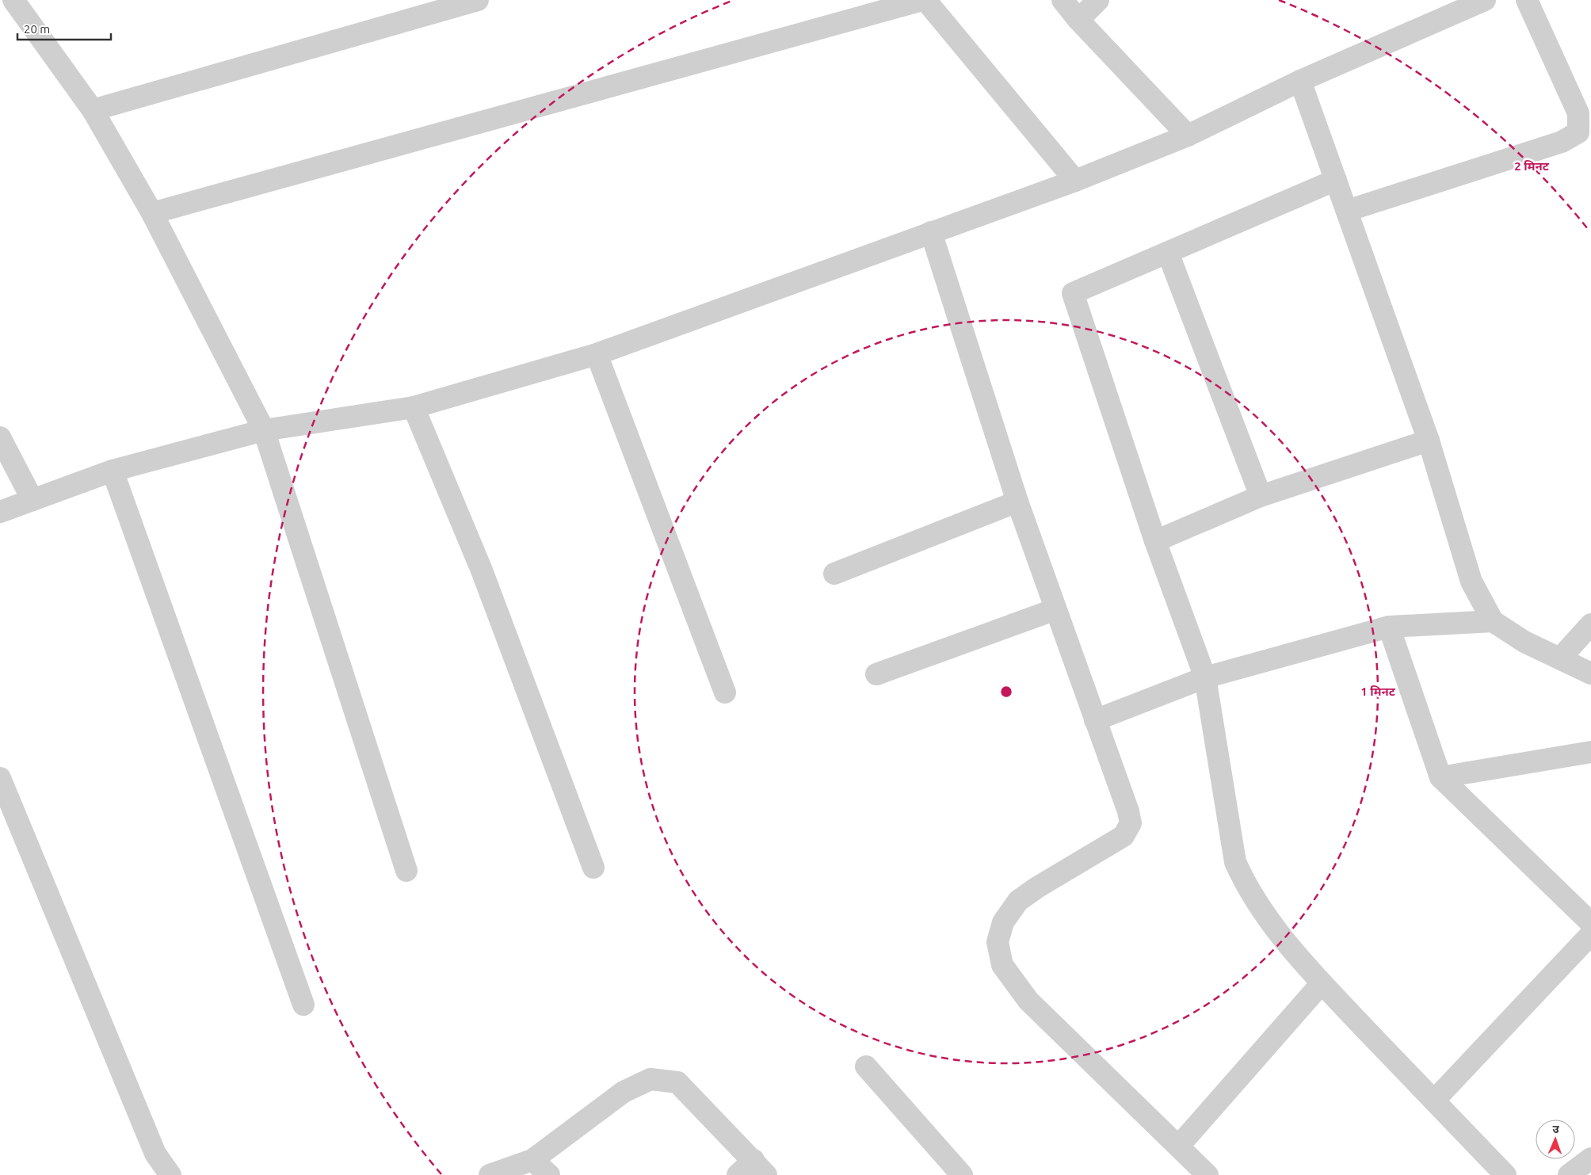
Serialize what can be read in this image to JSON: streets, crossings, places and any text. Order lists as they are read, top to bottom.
{
  "scale_bar": "20 m",
  "north": "top",
  "rings": ["2 मिनट", "1 मिनट"]
}
